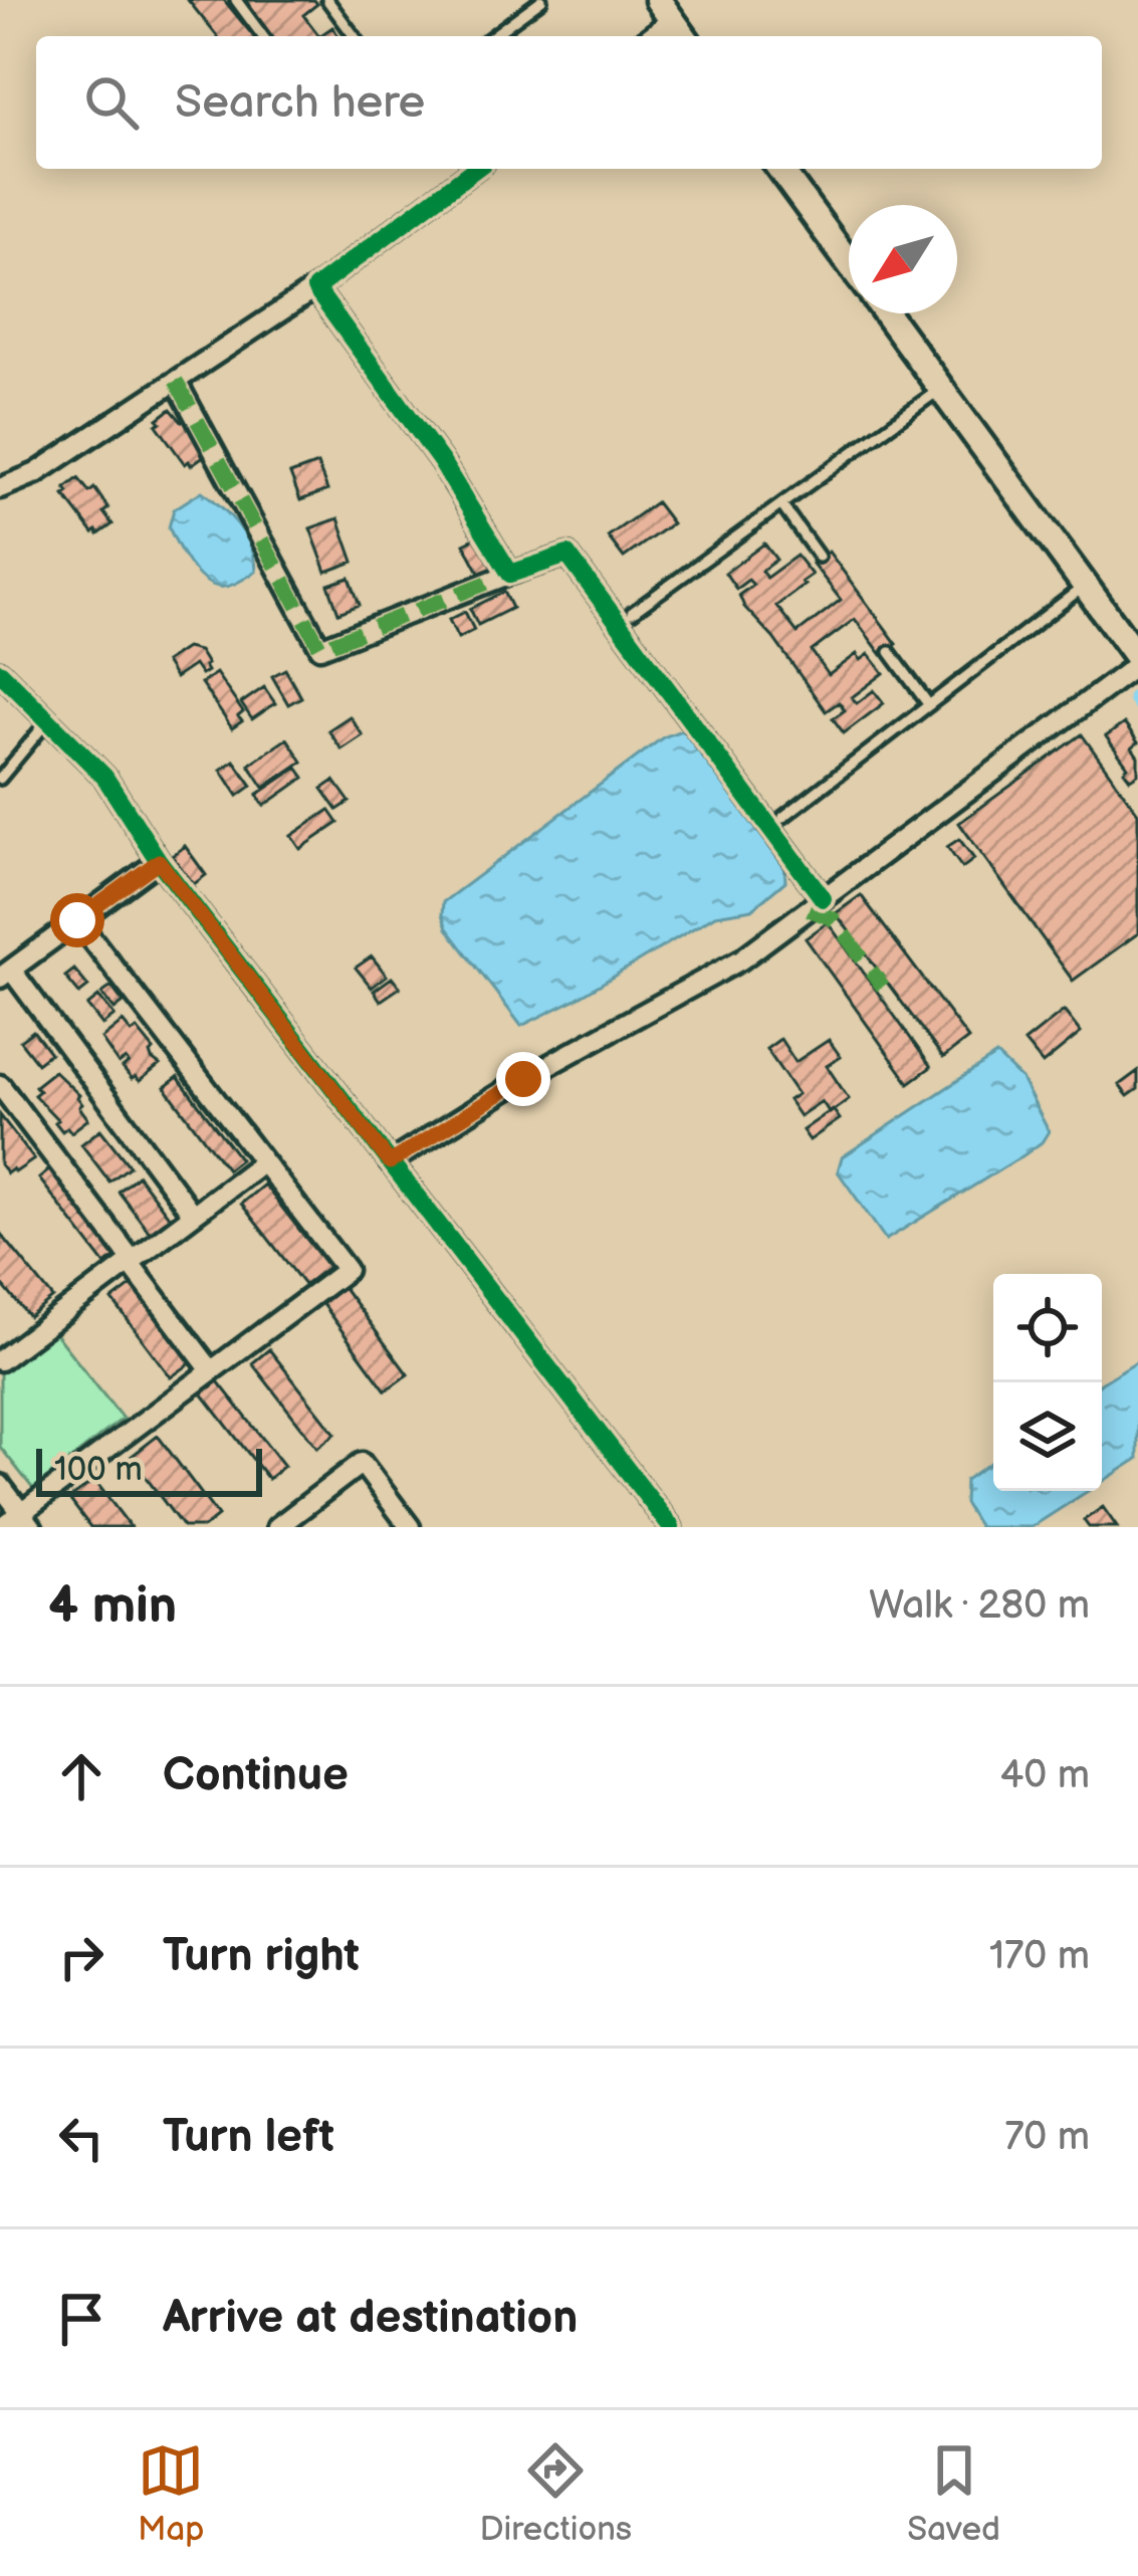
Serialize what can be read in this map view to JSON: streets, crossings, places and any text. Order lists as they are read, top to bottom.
{
  "scale_bar": "100 m",
  "north": "bottom left",
  "page": {
    "search": "Search here",
    "scale": "100 m",
    "heading": ["4 min", "Walk · 280 m"],
    "list": [
      ["Continue", "40 m"],
      ["Turn right", "170 m"],
      ["Turn left", "70 m"],
      "Arrive at destination"
    ],
    "nav": ["Map", "Directions", "Saved"]
  }
}
